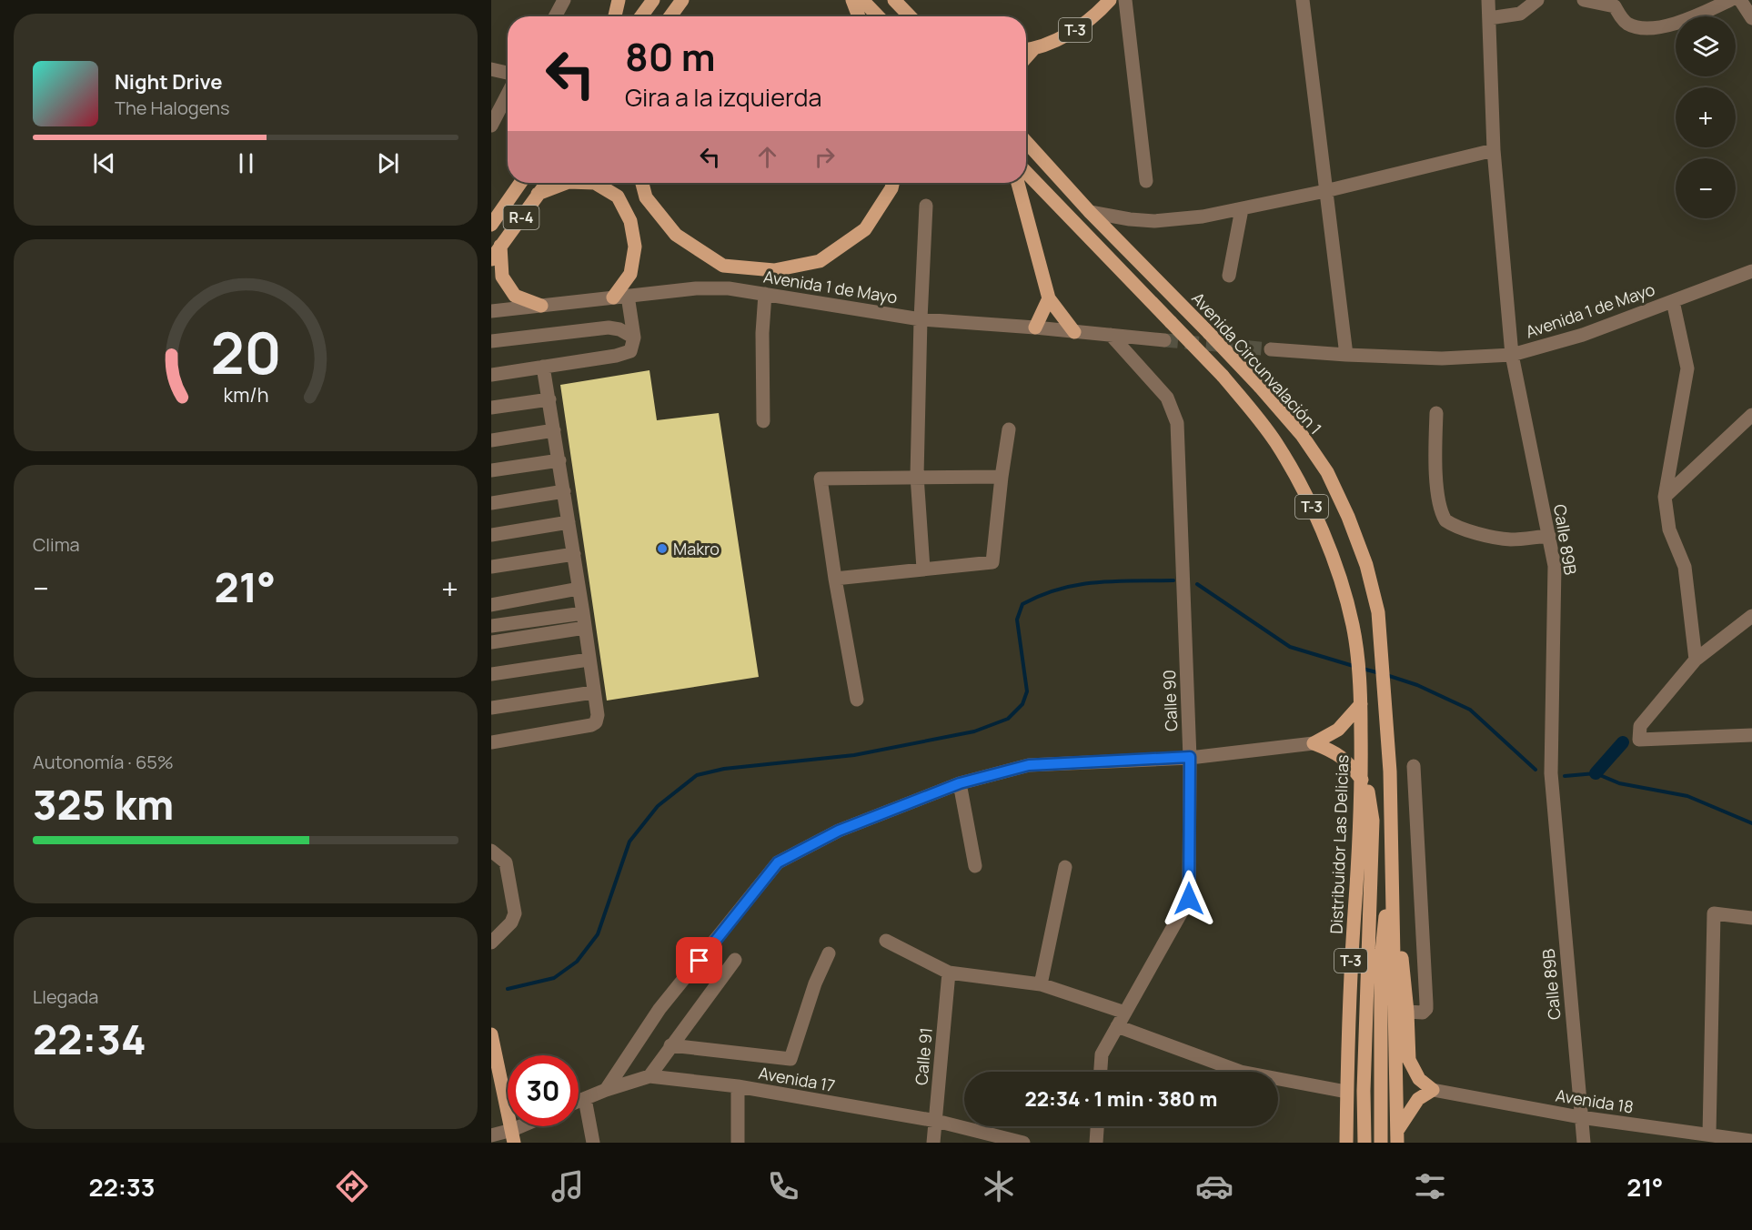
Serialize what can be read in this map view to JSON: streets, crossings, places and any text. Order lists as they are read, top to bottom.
{
  "streets": {
    "main road": [
      "T-3",
      "R-4",
      "Avenida Circunvalación 1",
      "Distribuidor Las Delicias"
    ],
    "street": [
      "Avenida 1 de Mayo",
      "Calle 89B",
      "Calle 90",
      "Calle 91",
      "Avenida 17",
      "Avenida 18"
    ]
  },
  "crossings": [
    ["T-3", "Avenida Circunvalación 1"],
    ["Avenida 1 de Mayo", "Calle 89B"],
    ["Avenida 1 de Mayo", "Calle 90"],
    ["Avenida Circunvalación 1", "Distribuidor Las Delicias"],
    ["Calle 89B", "Avenida 18"],
    ["Calle 91", "Avenida 17"]
  ],
  "places": ["Makro"],
  "page": {
    "map_buttons": ["+", "−"],
    "turn": ["80 m", "Gira a la izquierda"],
    "song": ["Night Drive", "The Halogens"],
    "tile": [
      "Clima",
      ["Autonomía · 65%", "325 km"],
      ["Llegada", "22:34"]
    ],
    "heat": ["−", "21°", "+"],
    "limit": "30",
    "trip": "22:34 · 1 min · 380 m",
    "tabs": ["22:33", "21°"],
    "gauge": ["20", "km/h"]
  }
}
